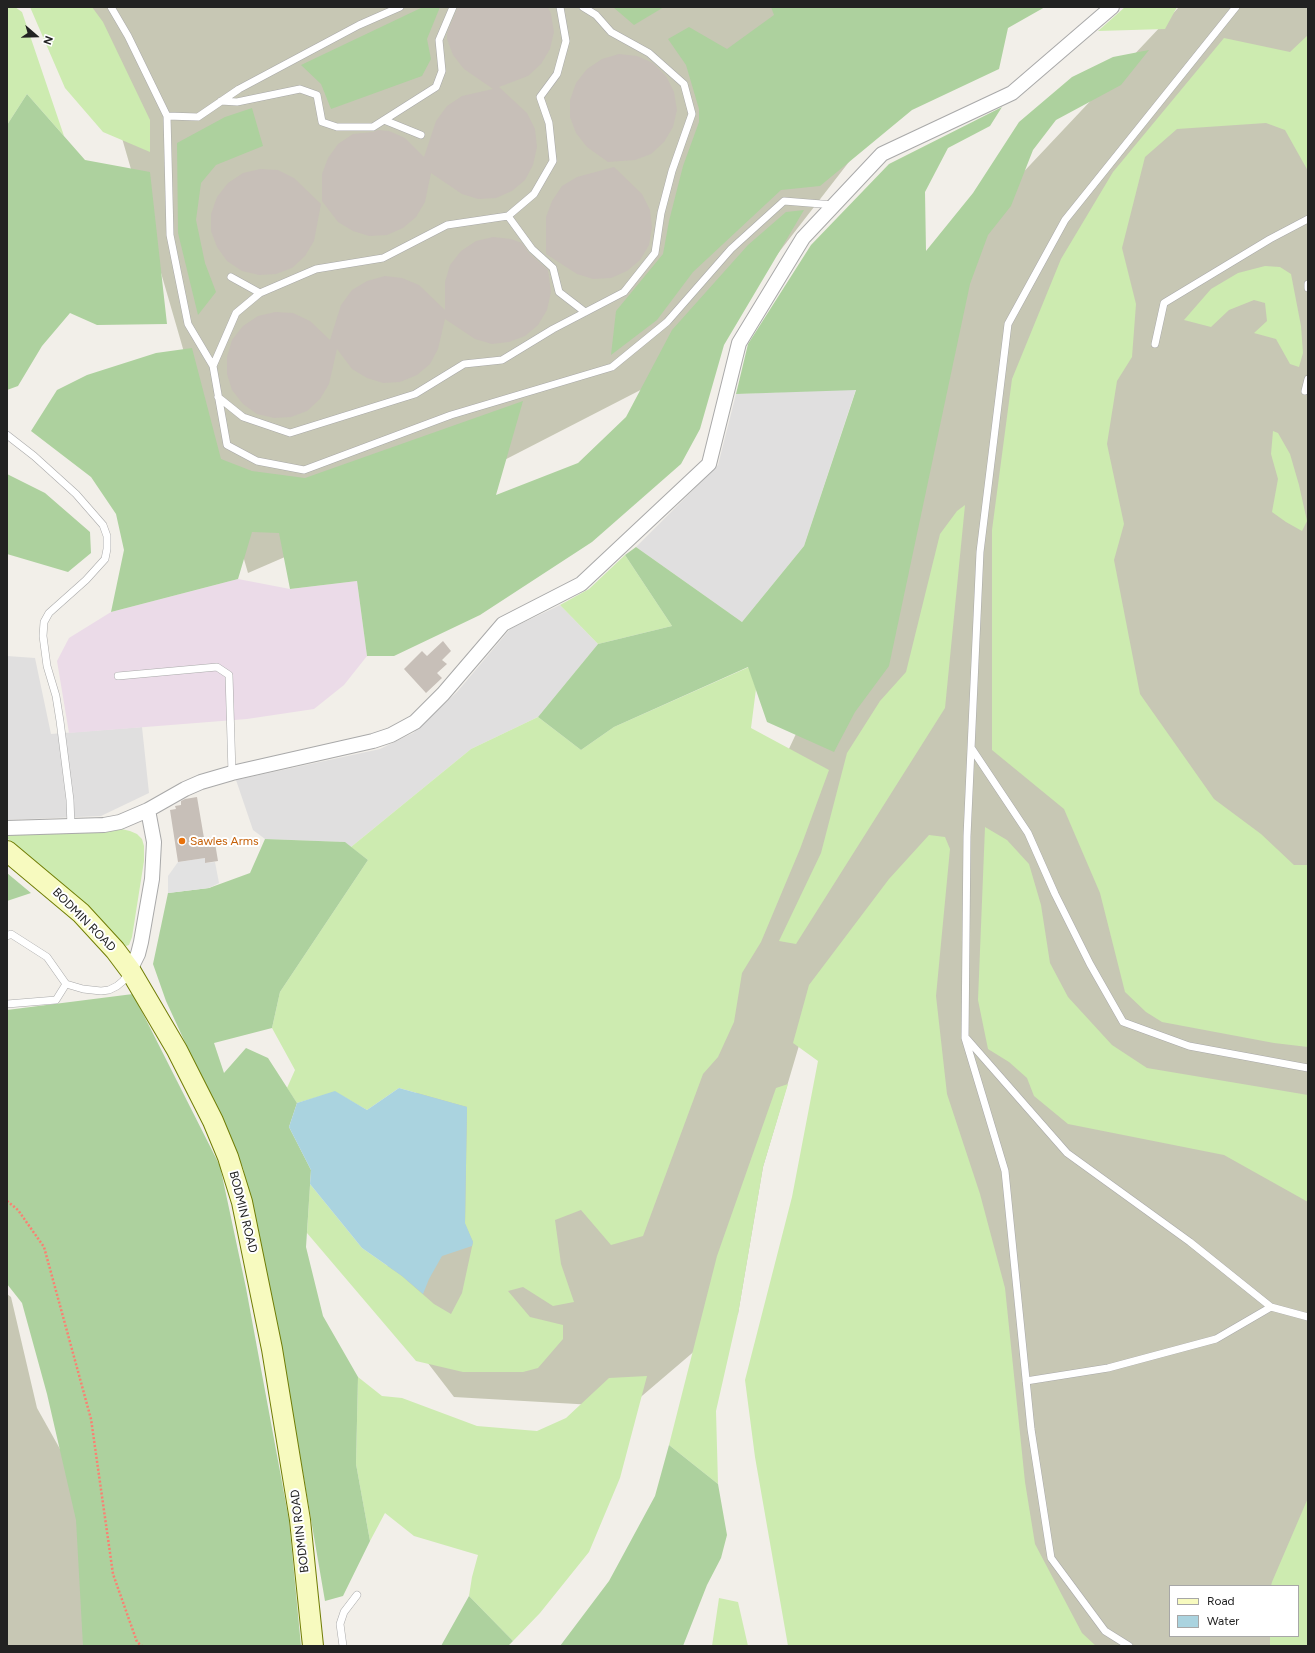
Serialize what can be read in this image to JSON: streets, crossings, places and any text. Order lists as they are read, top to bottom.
{
  "streets": {
    "main road": ["BODMIN ROAD"]
  },
  "places": ["Sawles Arms"],
  "legend": ["Road", "Water"],
  "north": "right"
}
